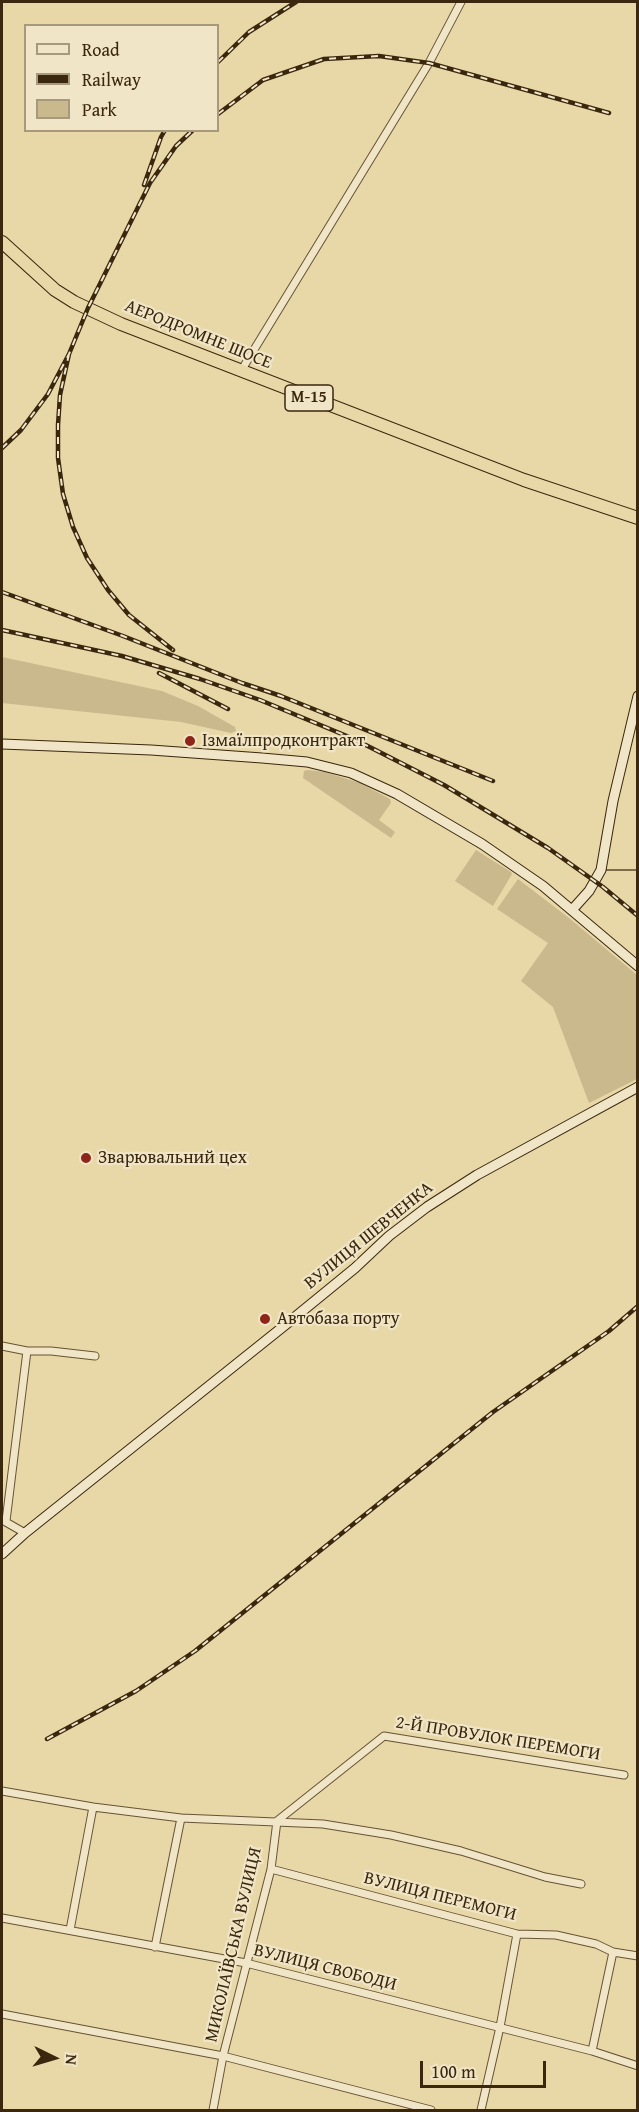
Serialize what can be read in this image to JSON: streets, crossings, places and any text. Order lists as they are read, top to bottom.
{
  "streets": {
    "highway": ["АЕРОДРОМНЕ ШОСЕ", "М-15"],
    "main road": ["ВУЛИЦЯ ШЕВЧЕНКА"],
    "street": [
      "2-Й ПРОВУЛОК ПЕРЕМОГИ",
      "ВУЛИЦЯ ПЕРЕМОГИ",
      "МИКОЛАЇВСЬКА ВУЛИЦЯ",
      "ВУЛИЦЯ СВОБОДИ"
    ]
  },
  "crossings": [
    ["2-Й ПРОВУЛОК ПЕРЕМОГИ", "МИКОЛАЇВСЬКА ВУЛИЦЯ"],
    ["ВУЛИЦЯ ПЕРЕМОГИ", "МИКОЛАЇВСЬКА ВУЛИЦЯ"],
    ["МИКОЛАЇВСЬКА ВУЛИЦЯ", "ВУЛИЦЯ СВОБОДИ"]
  ],
  "places": ["Ізмаїлпродконтракт", "Зварювальний цех", "Автобаза порту"],
  "legend": ["Road", "Railway", "Park"],
  "scale_bar": "100 m",
  "north": "right"
}
